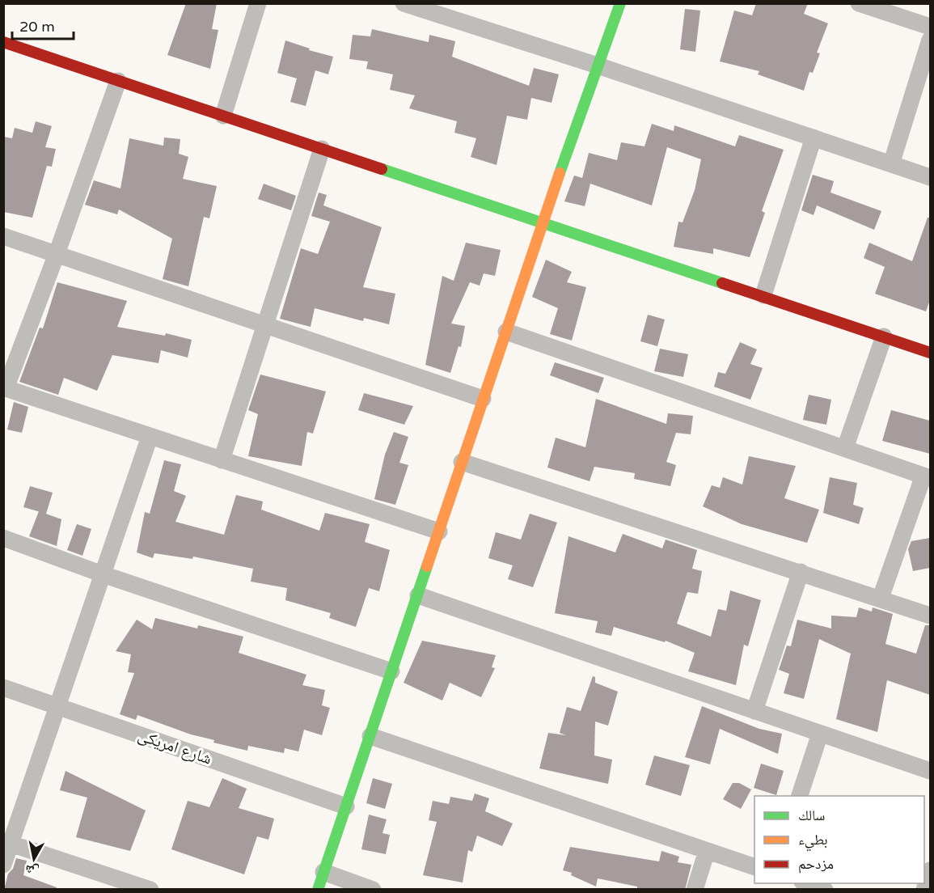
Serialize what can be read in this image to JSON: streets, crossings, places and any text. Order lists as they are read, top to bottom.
{
  "streets": {
    "street": ["شارع امريكى"]
  },
  "legend": ["سالك", "بطيء", "مزدحم"],
  "scale_bar": "20 m",
  "north": "bottom"
}
